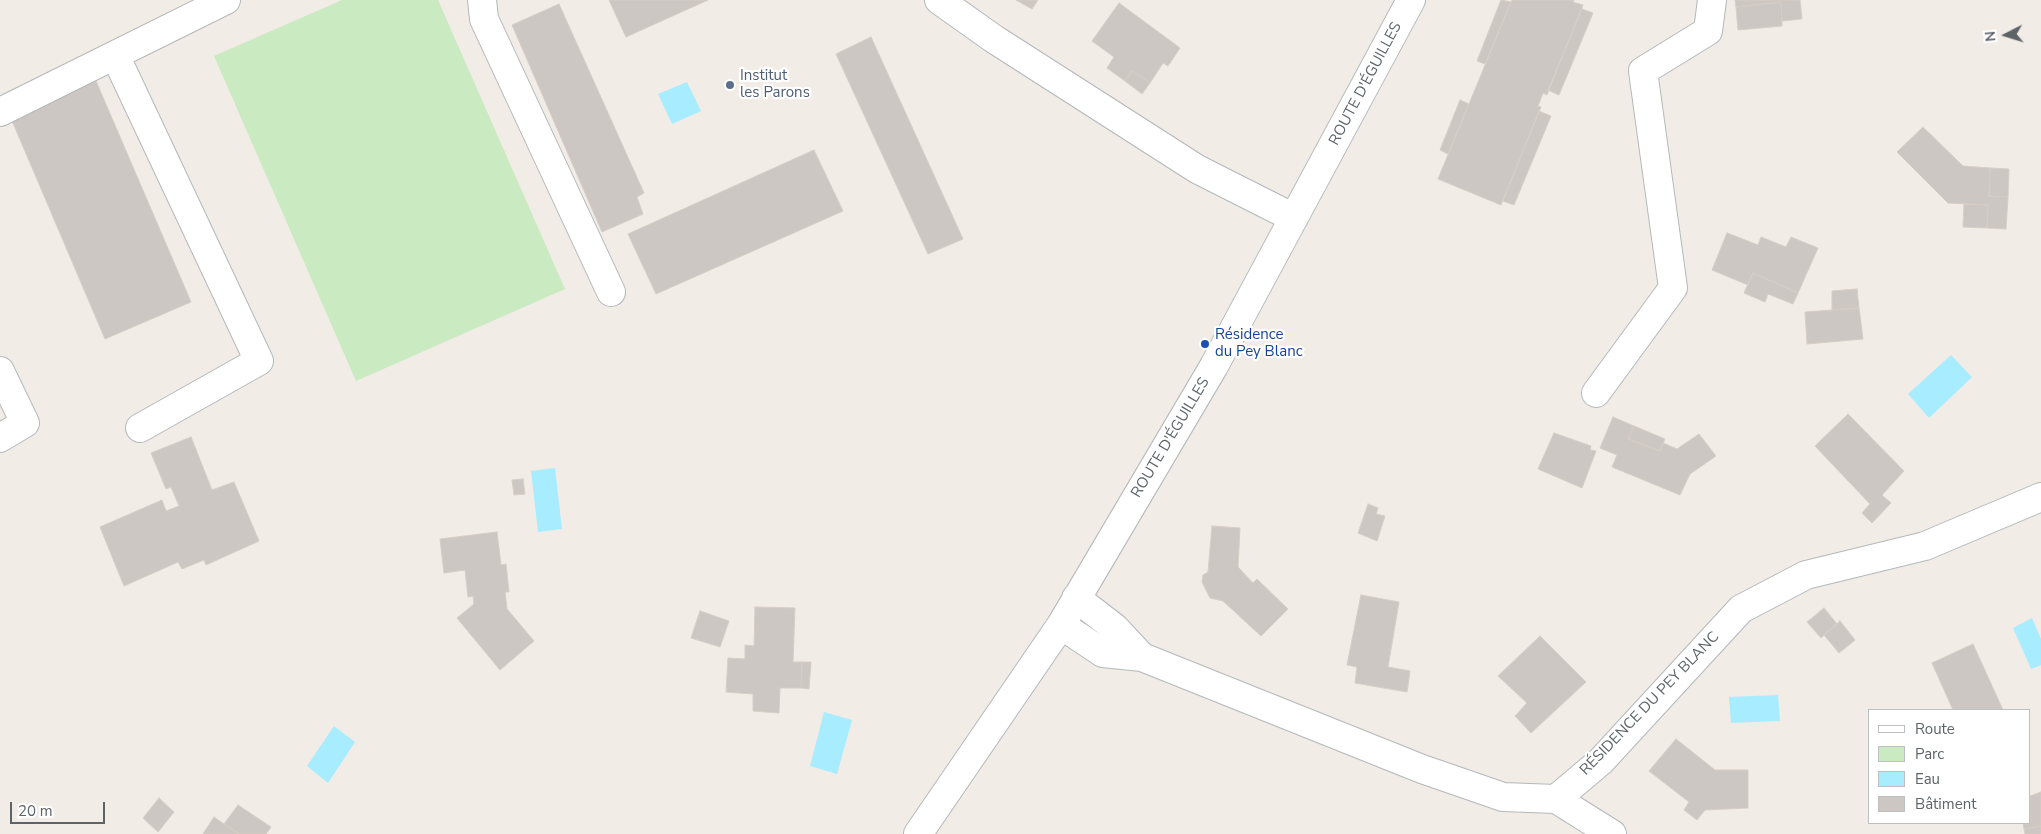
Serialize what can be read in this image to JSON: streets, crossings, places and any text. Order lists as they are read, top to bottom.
{
  "streets": {
    "street": ["ROUTE D'ÉGUILLES", "RÉSIDENCE DU PEY BLANC"]
  },
  "places": ["Institut les Parons", "Résidence du Pey Blanc"],
  "legend": [
    "Route",
    "Parc",
    "Eau",
    "Bâtiment"
  ],
  "scale_bar": "20 m",
  "north": "left"
}
